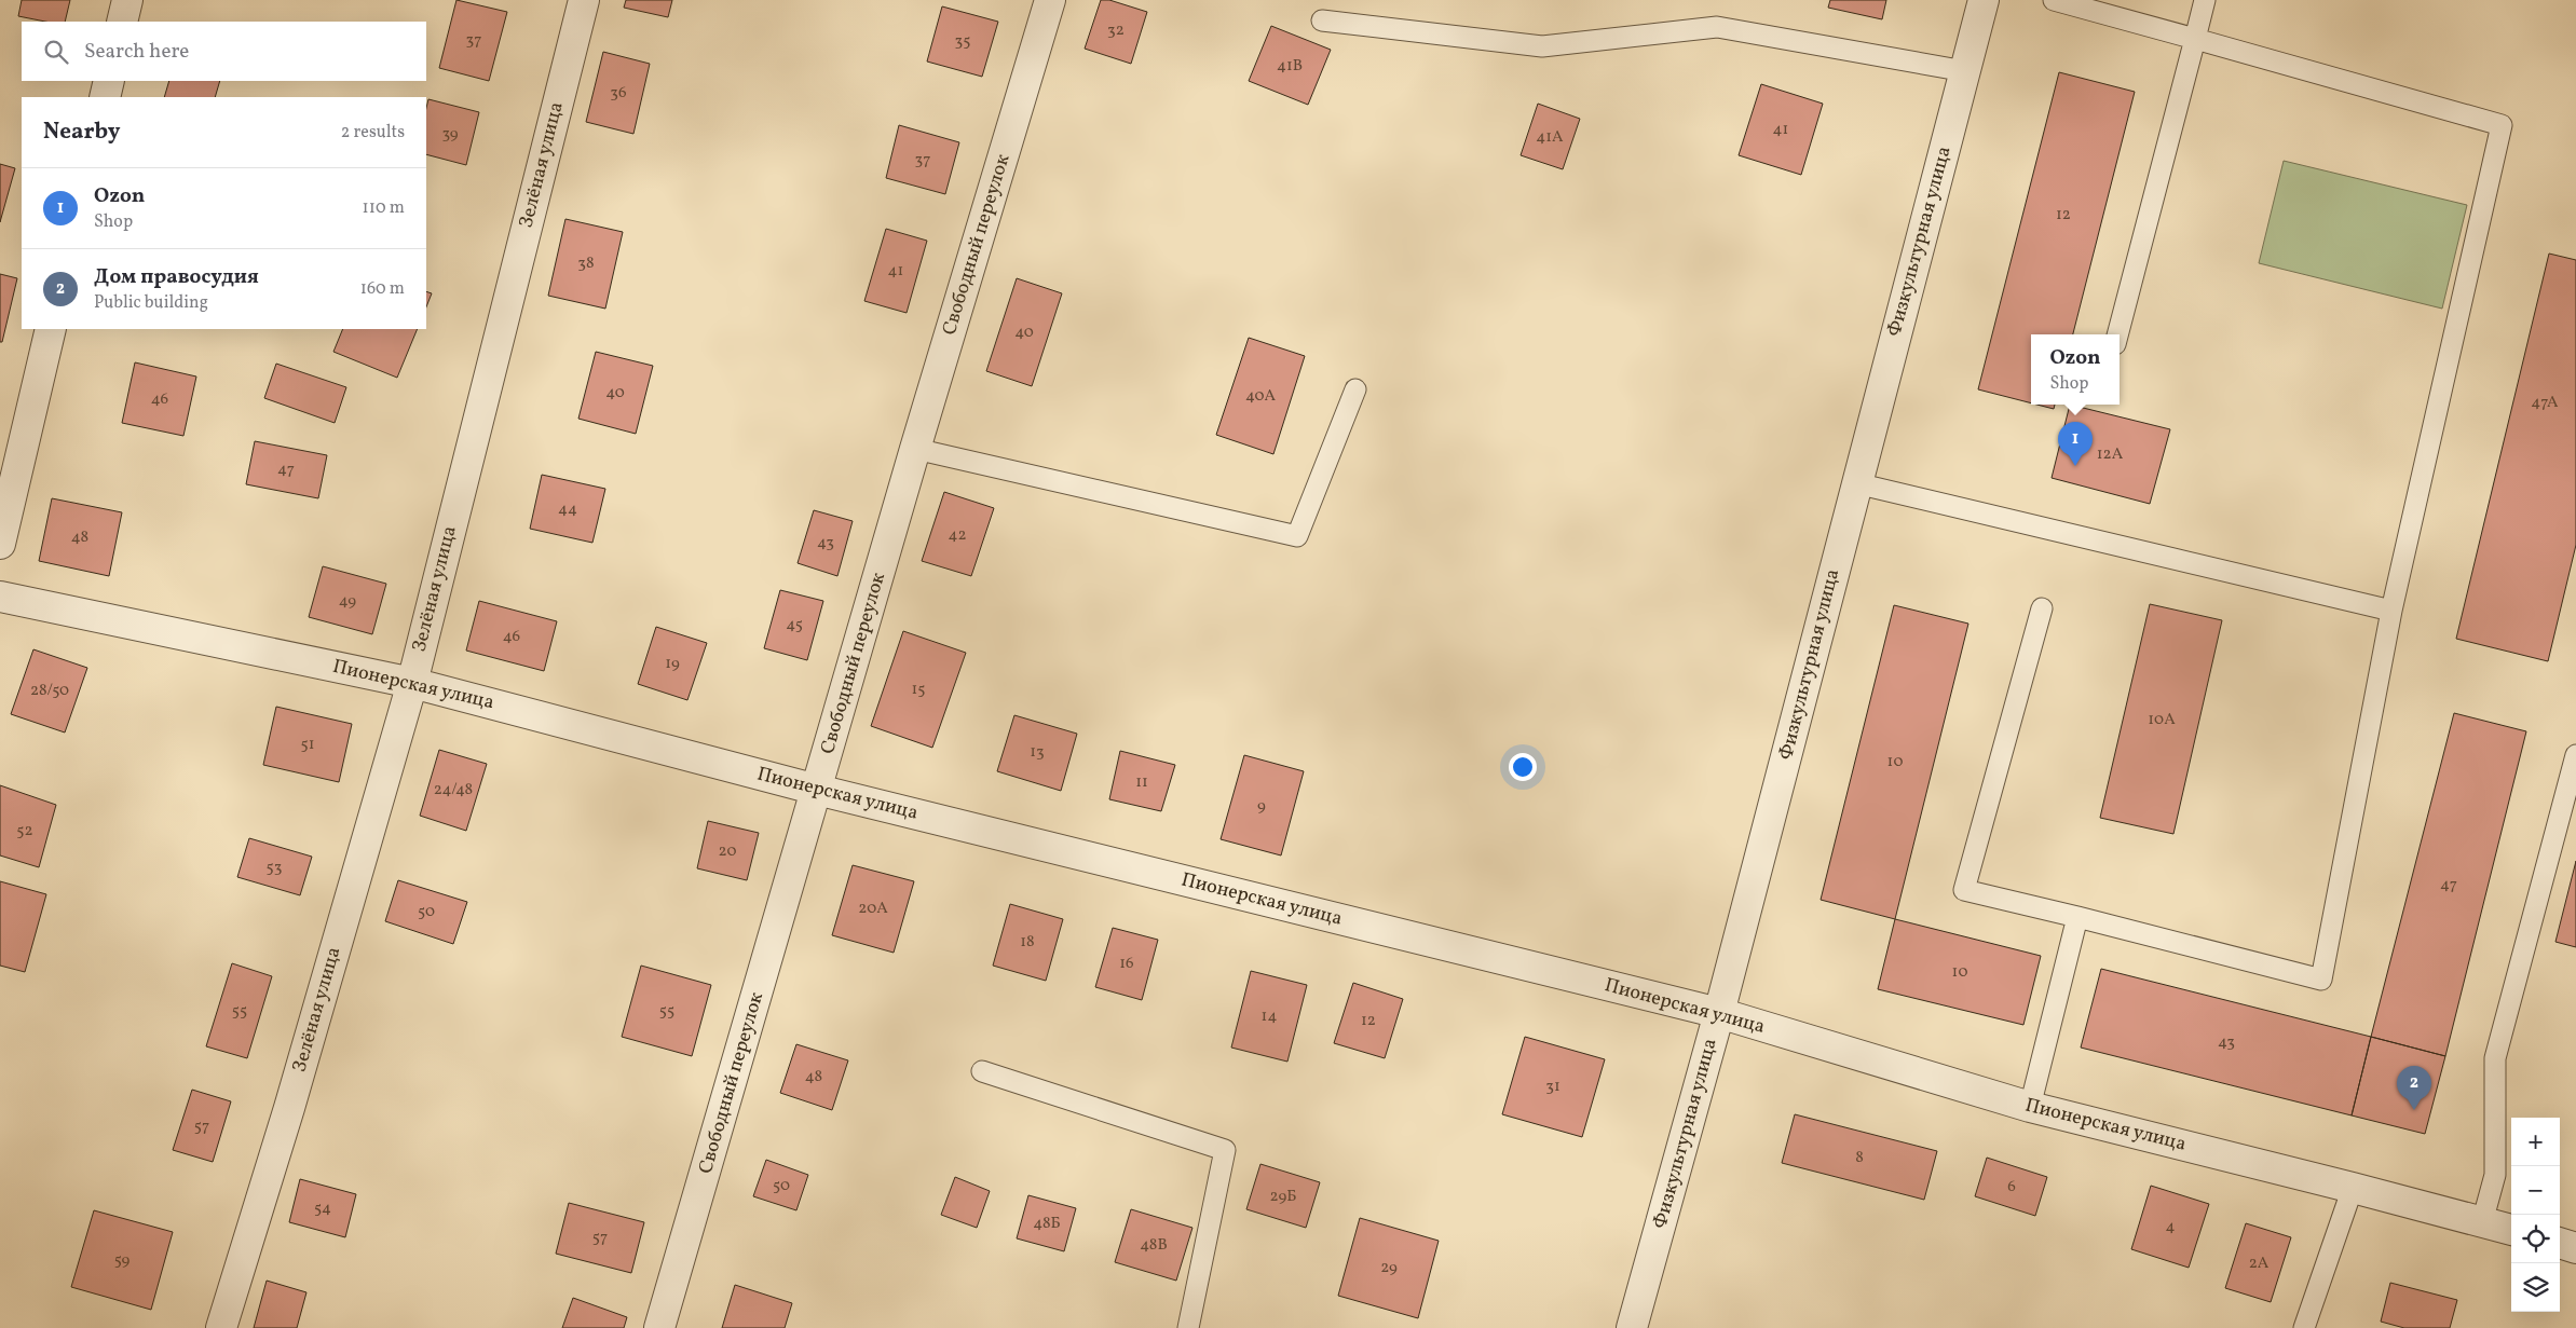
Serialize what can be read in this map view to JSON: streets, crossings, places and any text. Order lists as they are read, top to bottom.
{
  "streets": {
    "street": [
      "Зелёная улица",
      "Физкультурная улица",
      "Свободный переулок",
      "Пионерская улица"
    ]
  },
  "crossings": [
    ["Зелёная улица", "Пионерская улица"],
    ["Физкультурная улица", "Пионерская улица"],
    ["Свободный переулок", "Пионерская улица"]
  ],
  "house_numbers": [
    "32",
    "37",
    "35",
    "41В",
    "36",
    "41",
    "39",
    "41А",
    "37",
    "12",
    "38",
    "41",
    "40",
    "40",
    "40А",
    "46",
    "47А",
    "12А",
    "47",
    "44",
    "42",
    "48",
    "43",
    "49",
    "45",
    "46",
    "19",
    "15",
    "28/50",
    "10А",
    "51",
    "13",
    "10",
    "11",
    "24/48",
    "9",
    "52",
    "20",
    "53",
    "47",
    "20А",
    "50",
    "18",
    "16",
    "10",
    "55",
    "55",
    "14",
    "12",
    "43",
    "48",
    "31",
    "57",
    "8",
    "50",
    "6",
    "29Б",
    "54",
    "48Б",
    "4",
    "57",
    "48В",
    "59",
    "2А",
    "29"
  ],
  "page": {
    "search": "Search here",
    "heading": ["Nearby", "2 results"],
    "list": [
      {
        "mark": "1",
        "name": "Ozon",
        "note": "Shop",
        "value": "110 m"
      },
      {
        "mark": "2",
        "name": "Дом правосудия",
        "note": "Public building",
        "value": "160 m"
      }
    ],
    "popup": ["Ozon", "Shop"],
    "pins": ["1", "2"],
    "map_buttons": ["+", "−"]
  }
}
